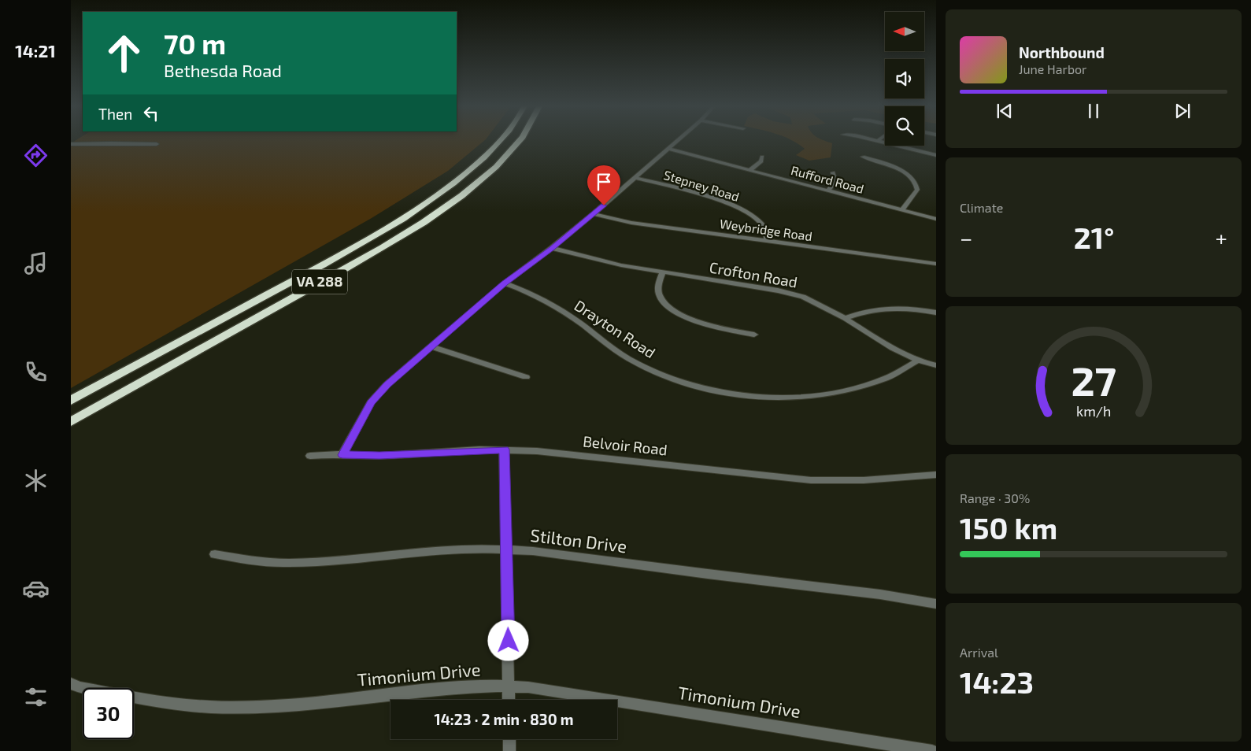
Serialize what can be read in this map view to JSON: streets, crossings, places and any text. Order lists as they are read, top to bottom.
{
  "streets": {
    "highway": ["VA 288"],
    "street": [
      "Rufford Road",
      "Stepney Road",
      "Weybridge Road",
      "Crofton Road",
      "Drayton Road",
      "Belvoir Road",
      "Stilton Drive",
      "Timonium Drive"
    ]
  },
  "crossings": [
    ["Stepney Road", "Weybridge Road"],
    ["Crofton Road", "Drayton Road"]
  ],
  "north": "left",
  "page": {
    "tabs": "14:21",
    "turn": ["70 m", "Bethesda Road"],
    "song": ["Northbound", "June Harbor"],
    "then": "Then",
    "tile": [
      "Climate",
      ["Range · 30%", "150 km"],
      ["Arrival", "14:23"]
    ],
    "heat": ["−", "21°", "+"],
    "limit": "30",
    "trip": "14:23 · 2 min · 830 m",
    "gauge": ["27", "km/h"]
  }
}
